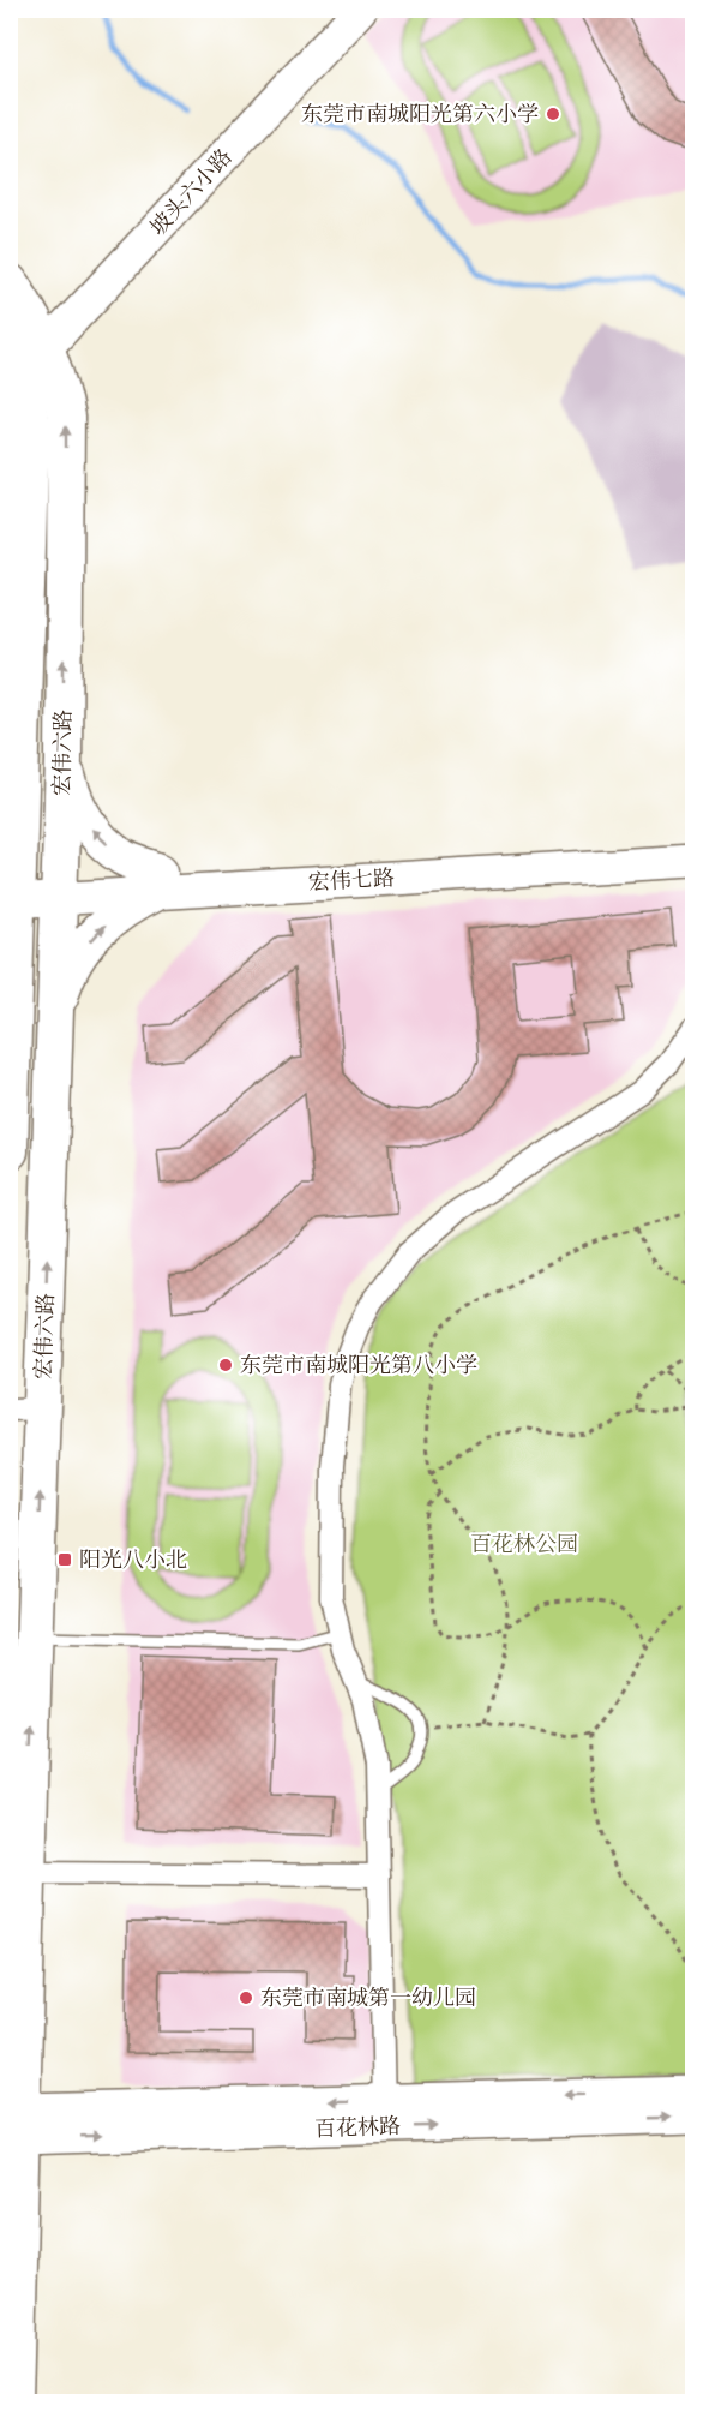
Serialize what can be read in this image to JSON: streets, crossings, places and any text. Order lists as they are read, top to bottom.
{
  "streets": {
    "main road": ["宏伟六路"],
    "street": ["坡头六小路", "宏伟七路", "百花林路"]
  },
  "crossings": [
    ["坡头六小路", "宏伟六路"],
    ["宏伟六路", "宏伟七路"],
    ["宏伟六路", "百花林路"]
  ],
  "parks": ["百花林公园"],
  "places": {
    "other": ["东莞市南城阳光第六小学", "东莞市南城阳光第八小学", "东莞市南城第一幼儿园"],
    "transit": ["阳光八小北"]
  }
}
